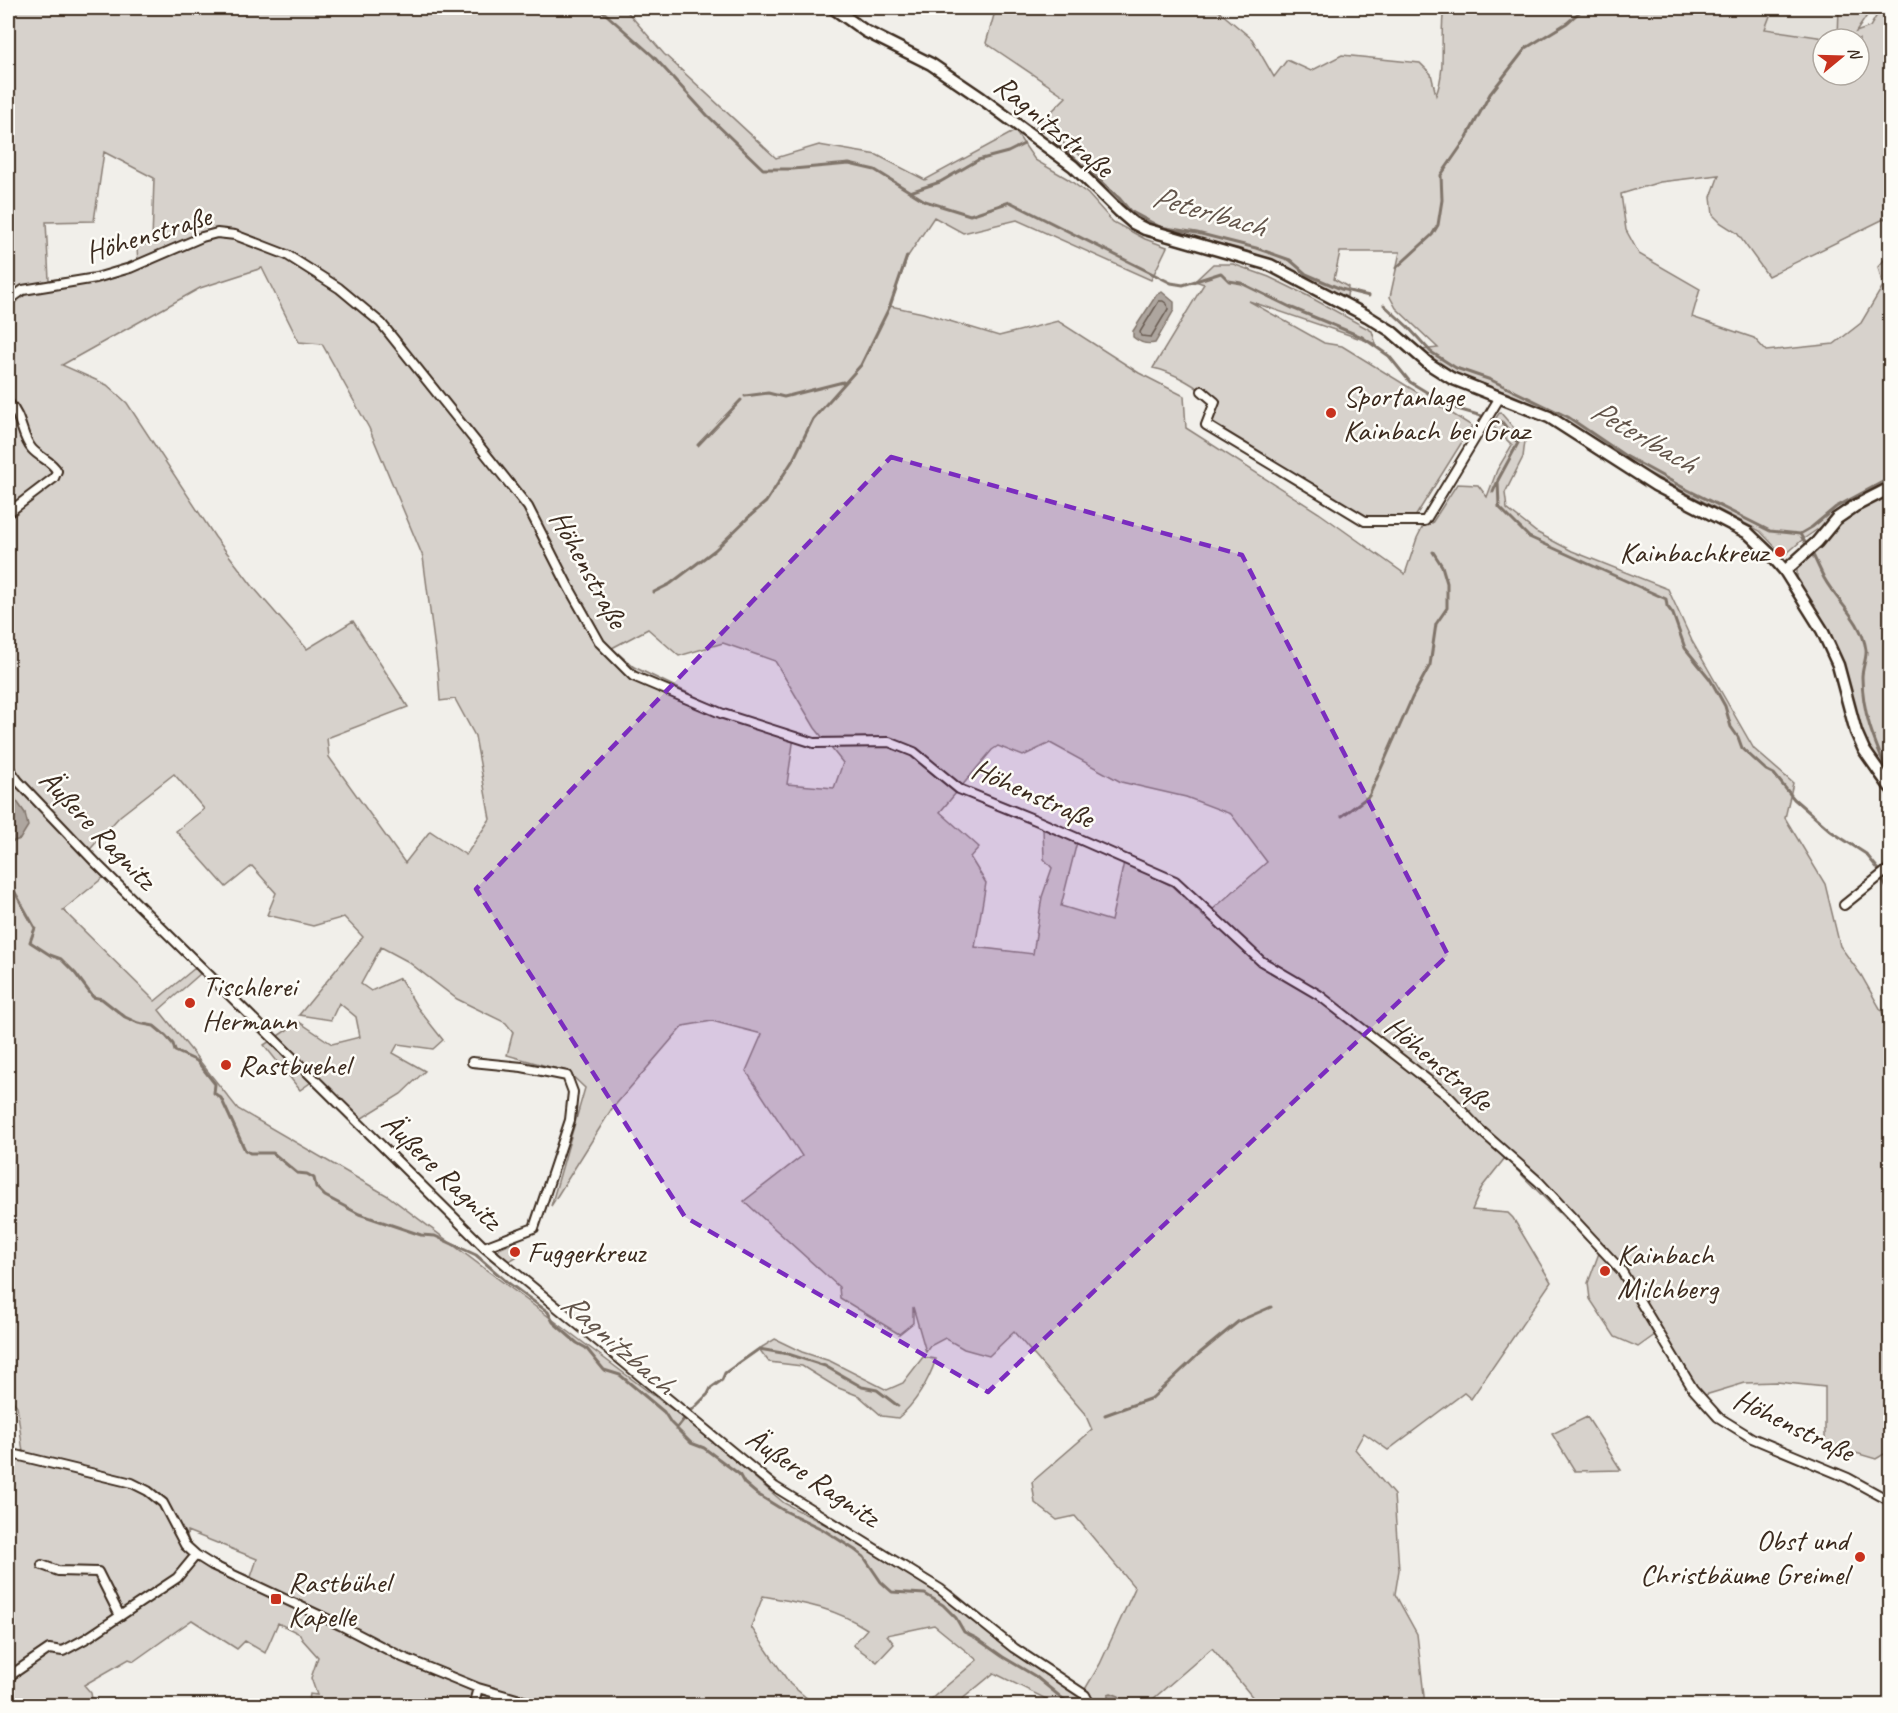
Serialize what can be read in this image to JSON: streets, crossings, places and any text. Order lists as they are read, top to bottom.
{
  "streets": {
    "main road": ["Ragnitzstraße"],
    "street": ["Höhenstraße", "Äußere Ragnitz"]
  },
  "water": ["Peterlbach", "Ragnitzbach"],
  "places": {
    "other": [
      "Sportanlage Kainbach bei Graz",
      "Kainbachkreuz",
      "Tischlerei Hermann",
      "Rastbuehel",
      "Fuggerkreuz",
      "Kainbach Milchberg",
      "Obst und Christbäume Greimel"
    ],
    "transit": ["Rastbühel Kapelle"]
  },
  "north": "right"
}
